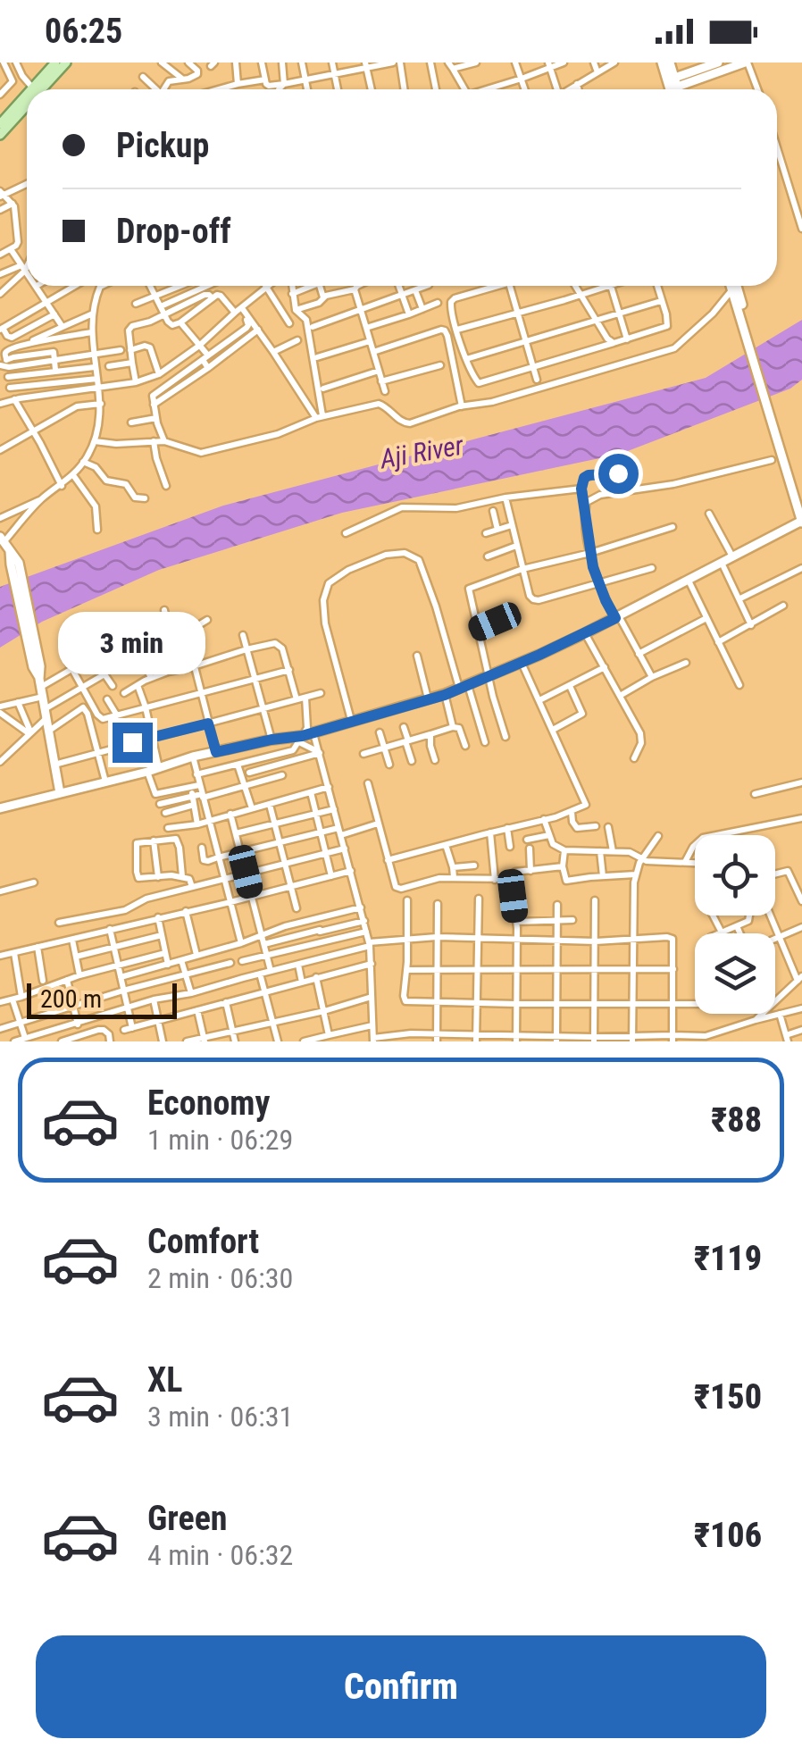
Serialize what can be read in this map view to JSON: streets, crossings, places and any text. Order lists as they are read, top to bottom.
{
  "water": ["Aji River"],
  "scale_bar": "200 m",
  "page": {
    "status": "06:25",
    "banner": ["Pickup", "Drop-off"],
    "bubble": "3 min",
    "scale": "200 m",
    "list": [
      {
        "name": "Economy",
        "note": "1 min · 06:29",
        "value": "₹88"
      },
      {
        "name": "Comfort",
        "note": "2 min · 06:30",
        "value": "₹119"
      },
      {
        "name": "XL",
        "note": "3 min · 06:31",
        "value": "₹150"
      },
      {
        "name": "Green",
        "note": "4 min · 06:32",
        "value": "₹106"
      }
    ],
    "buttons": "Confirm"
  }
}
